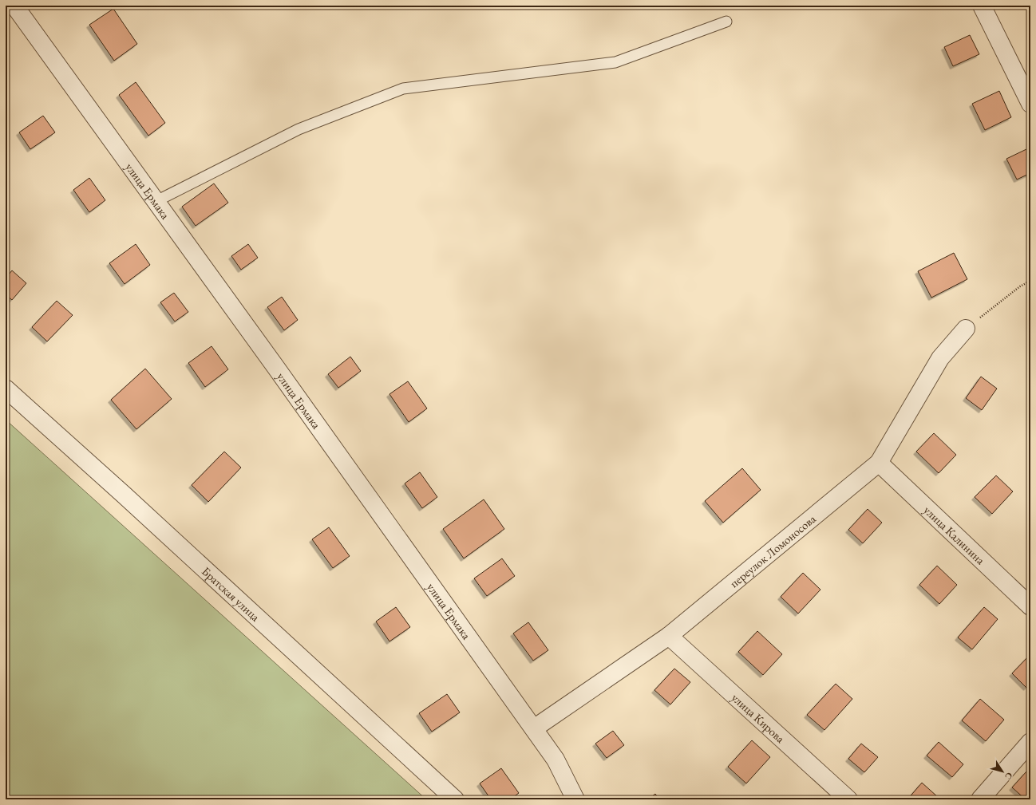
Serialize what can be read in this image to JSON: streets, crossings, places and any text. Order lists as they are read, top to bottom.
{
  "streets": {
    "street": [
      "улица Ермака",
      "улица Калинина",
      "переулок Ломоносова",
      "Братская улица",
      "улица Кирова"
    ]
  },
  "crossings": [
    ["улица Ермака", "переулок Ломоносова"],
    ["улица Калинина", "переулок Ломоносова"],
    ["переулок Ломоносова", "улица Кирова"]
  ],
  "north": "bottom right"
}
